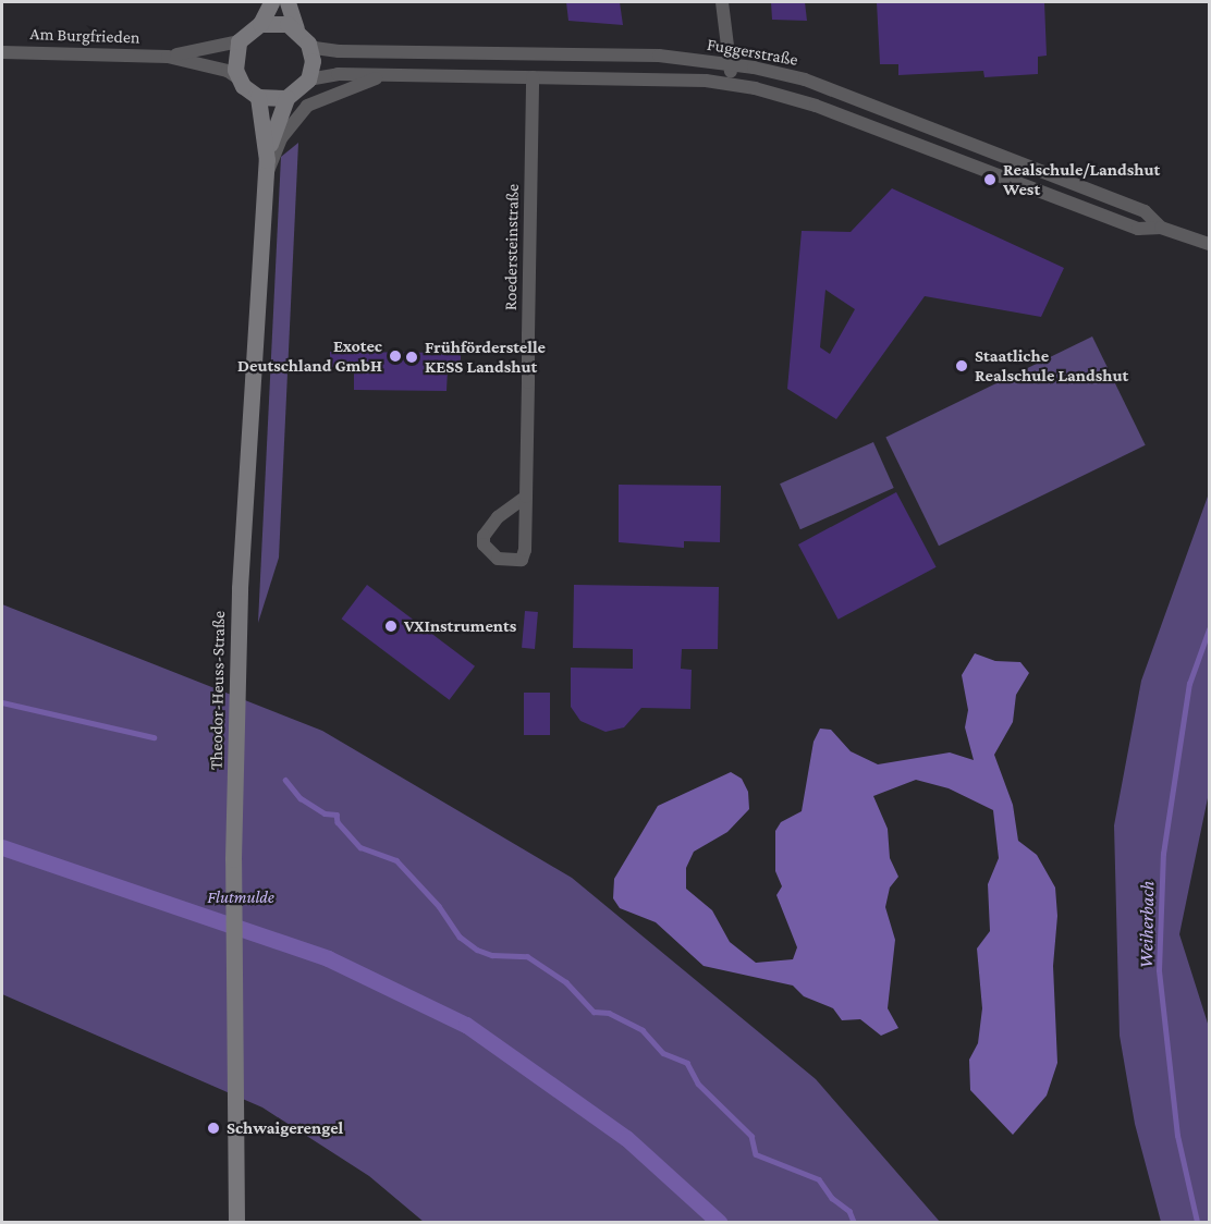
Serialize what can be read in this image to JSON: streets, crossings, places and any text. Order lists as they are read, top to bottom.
{
  "streets": {
    "main road": ["Theodor-Heuss-Straße"],
    "street": ["Am Burgfrieden", "Fuggerstraße", "Roedersteinstraße"]
  },
  "crossings": [
    ["Am Burgfrieden", "Fuggerstraße"],
    ["Am Burgfrieden", "Theodor-Heuss-Straße"],
    ["Fuggerstraße", "Roedersteinstraße"],
    ["Fuggerstraße", "Theodor-Heuss-Straße"]
  ],
  "water": ["Weiherbach"],
  "parks": ["Flutmulde"],
  "places": [
    "Realschule/Landshut West",
    "Exotec Deutschland GmbH",
    "Frühförderstelle KESS Landshut",
    "Staatliche Realschule Landshut",
    "VXInstruments",
    "Schwaigerengel"
  ]
}
